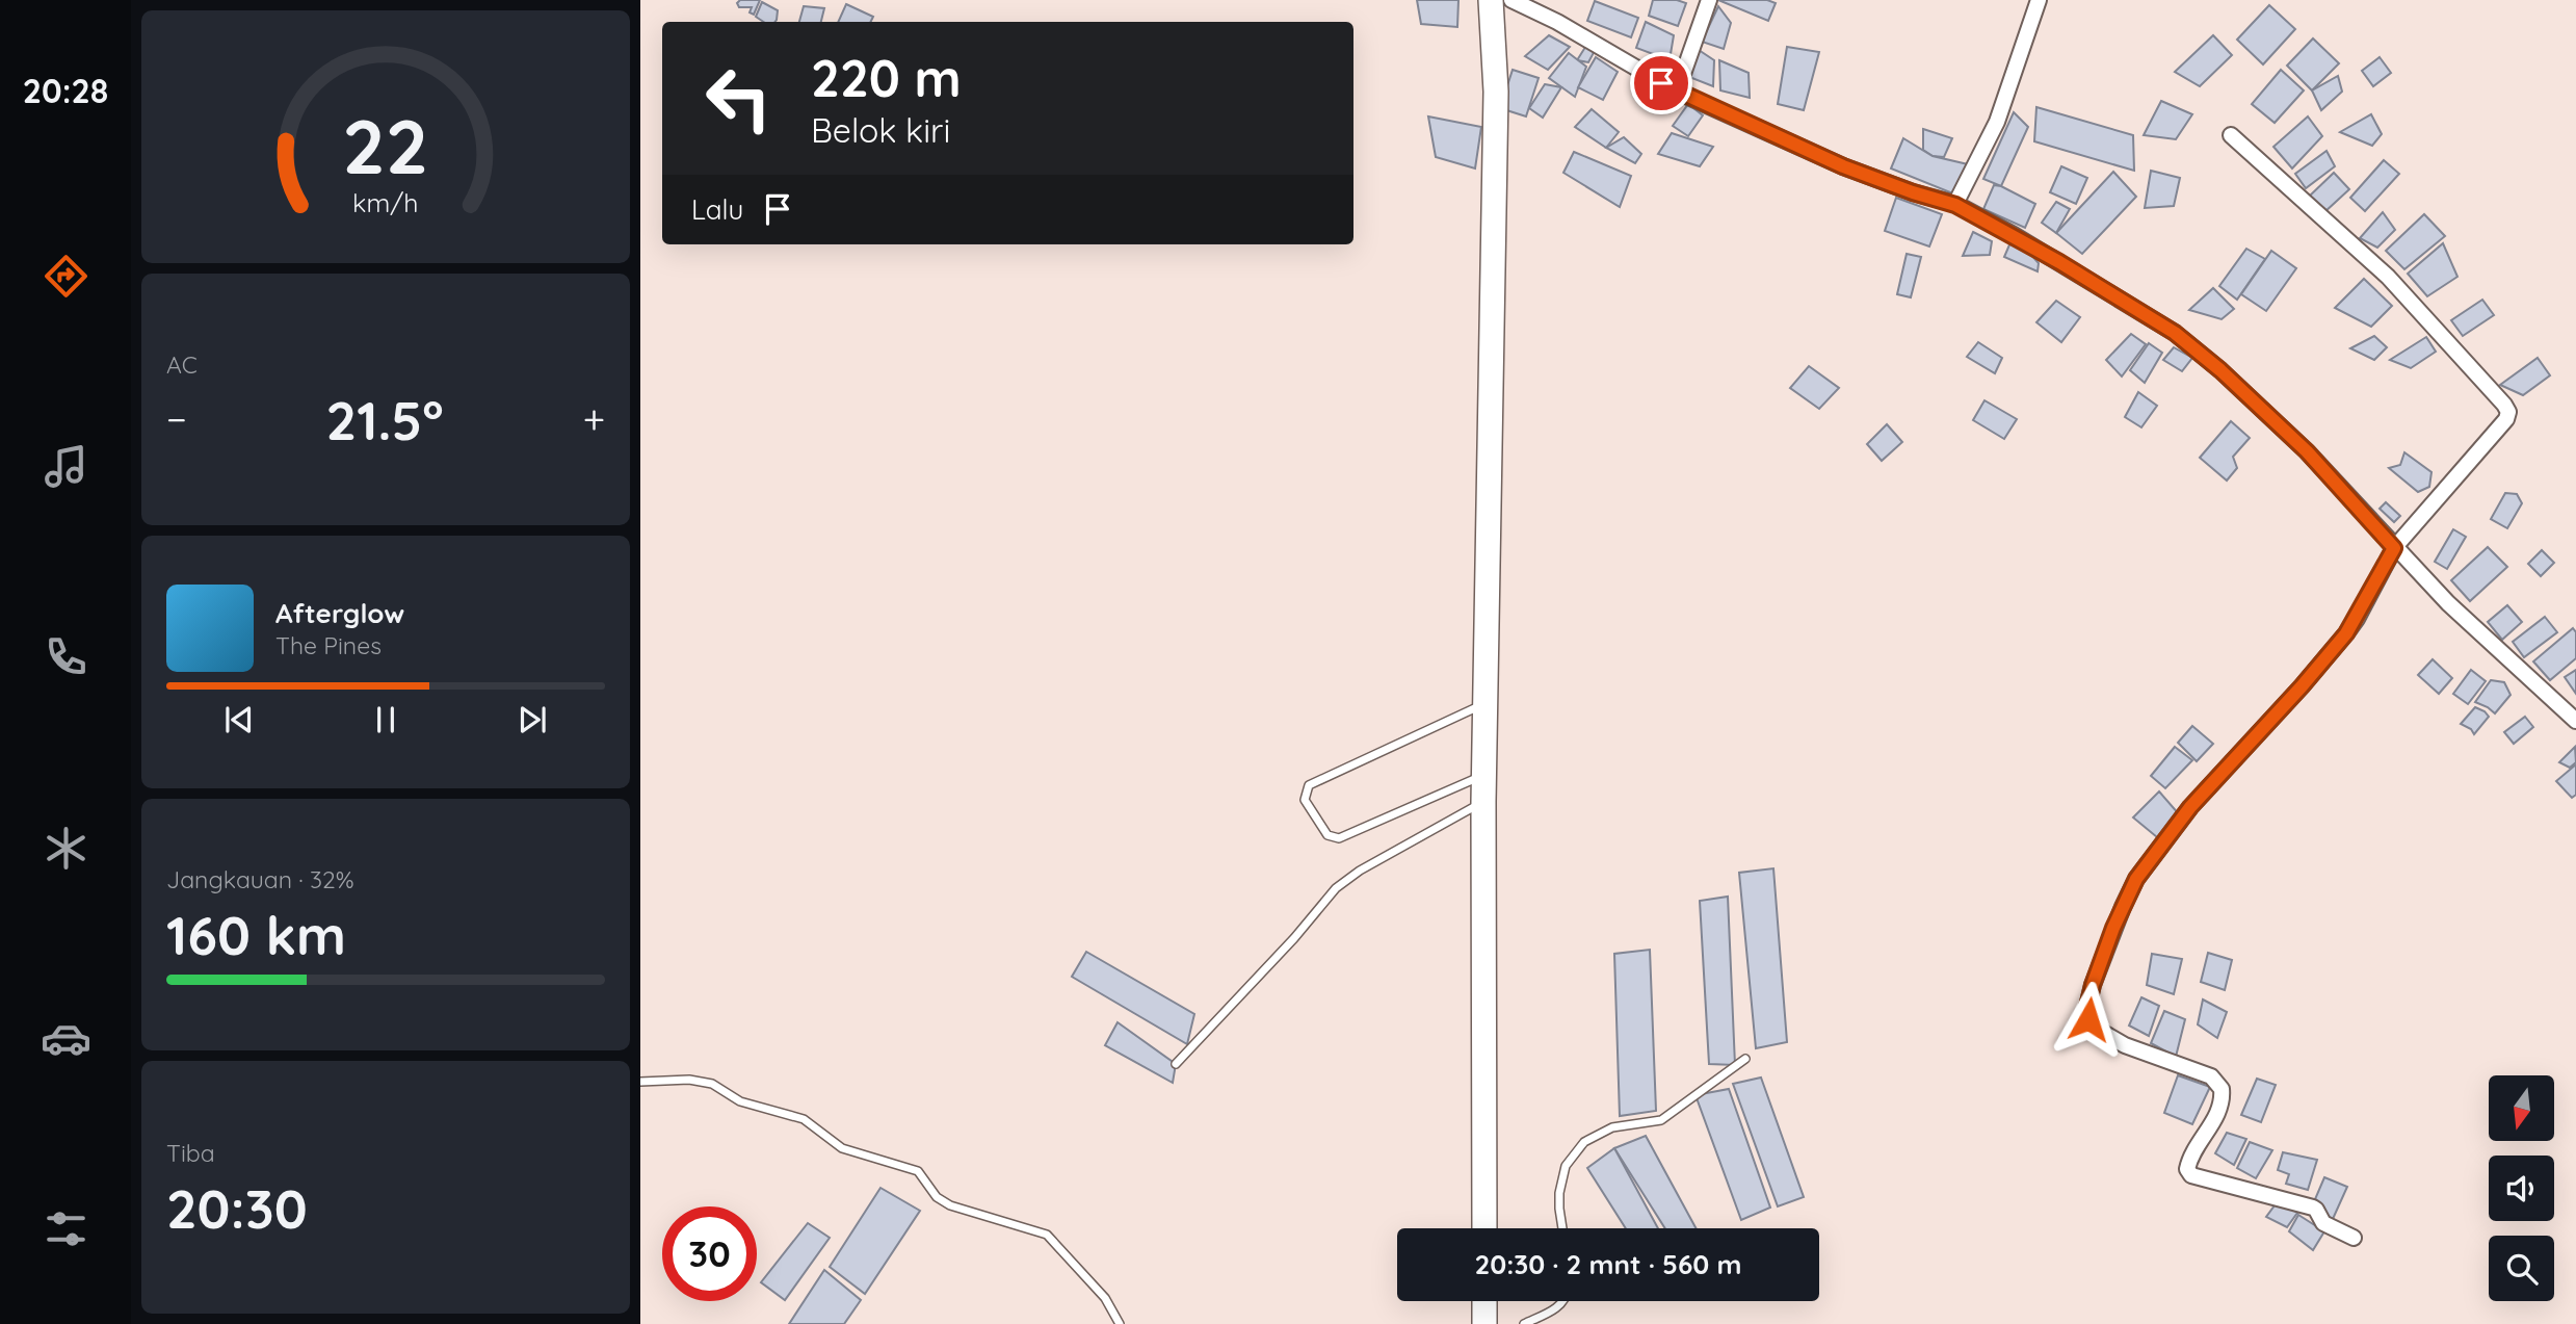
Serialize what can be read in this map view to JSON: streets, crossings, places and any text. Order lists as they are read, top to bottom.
{
  "north": "bottom",
  "page": {
    "tabs": "20:28",
    "turn": ["220 m", "Belok kiri"],
    "then": "Lalu",
    "tile": [
      "AC",
      ["Jangkauan · 32%", "160 km"],
      ["Tiba", "20:30"]
    ],
    "heat": ["−", "21.5°", "+"],
    "song": ["Afterglow", "The Pines"],
    "limit": "30",
    "trip": "20:30 · 2 mnt · 560 m",
    "gauge": ["22", "km/h"]
  }
}
